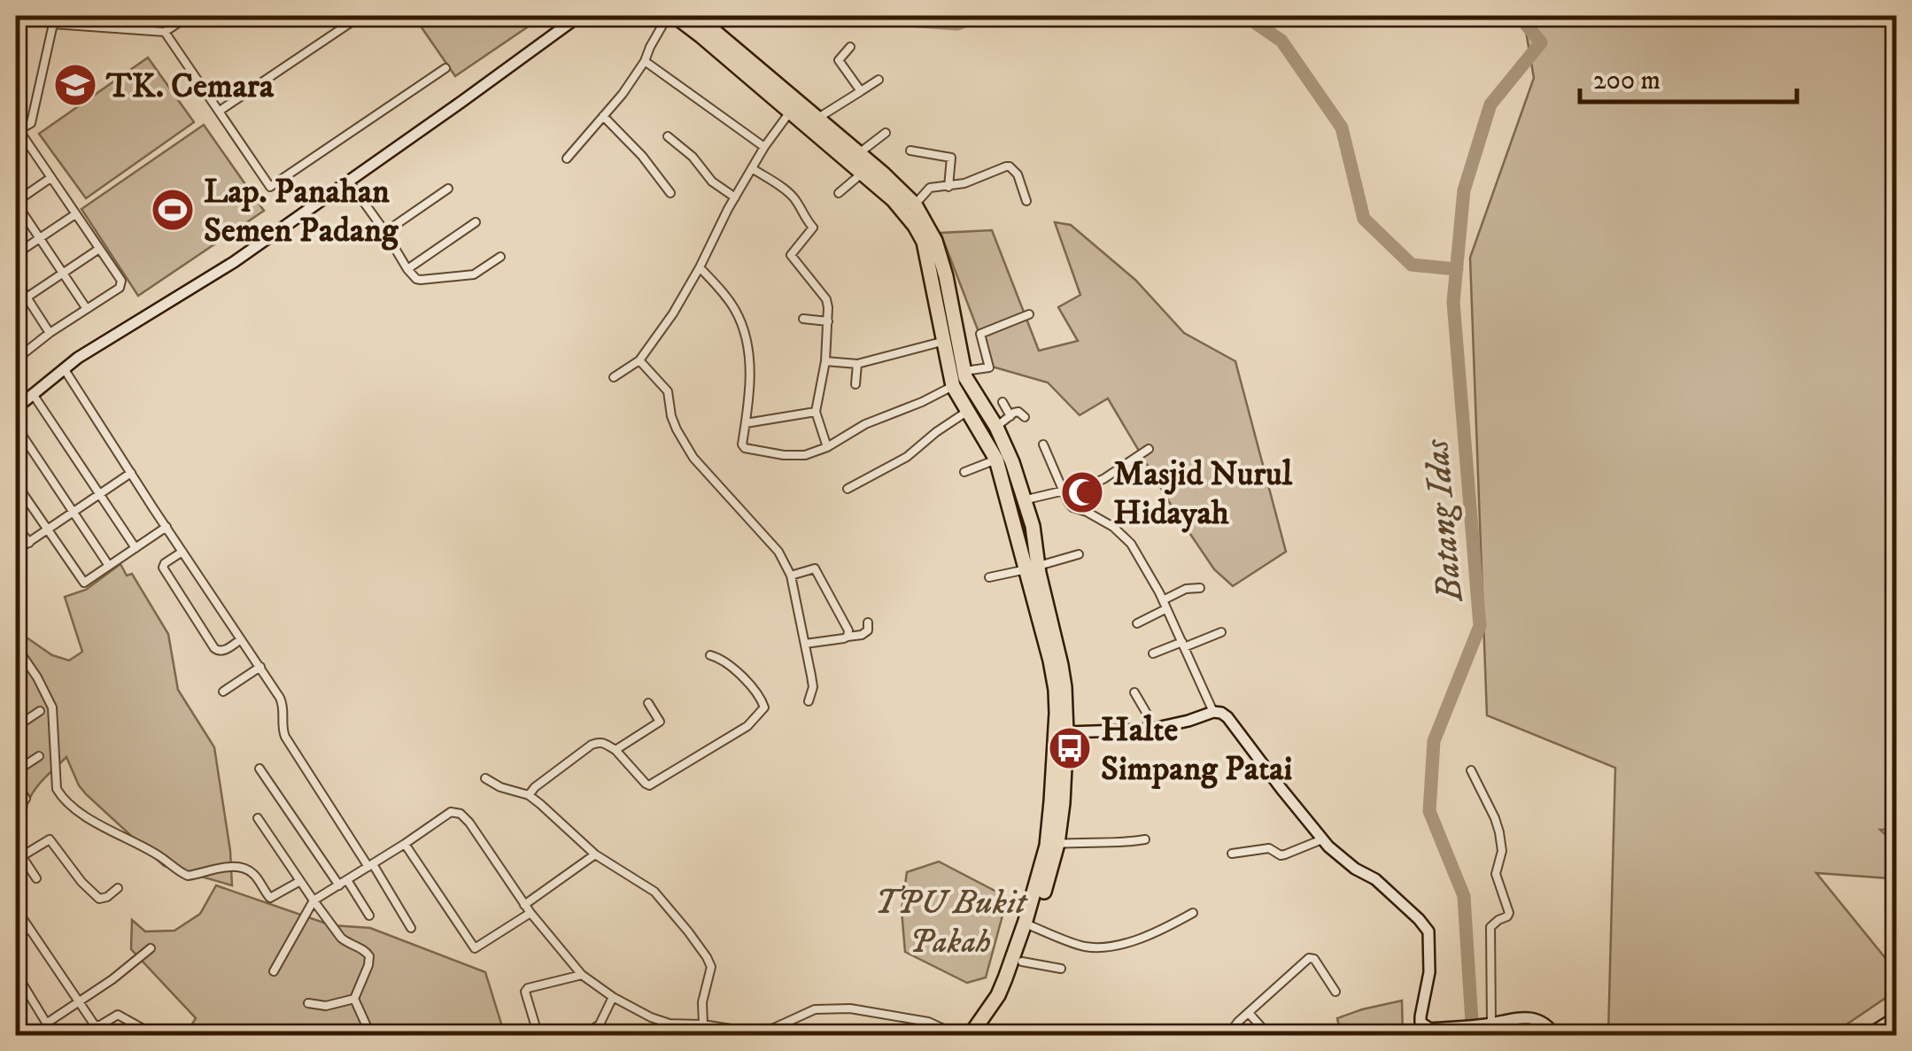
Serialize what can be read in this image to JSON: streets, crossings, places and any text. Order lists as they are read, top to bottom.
{
  "water": ["Batang Idas"],
  "parks": ["TPU Bukit Pakah"],
  "places": {
    "school or university": ["TK. Cemara"],
    "sports": ["Lap. Panahan Semen Padang"],
    "mosque": ["Masjid Nurul Hidayah"],
    "bus stop": ["Halte Simpang Patai"]
  },
  "scale_bar": "200 m"
}
